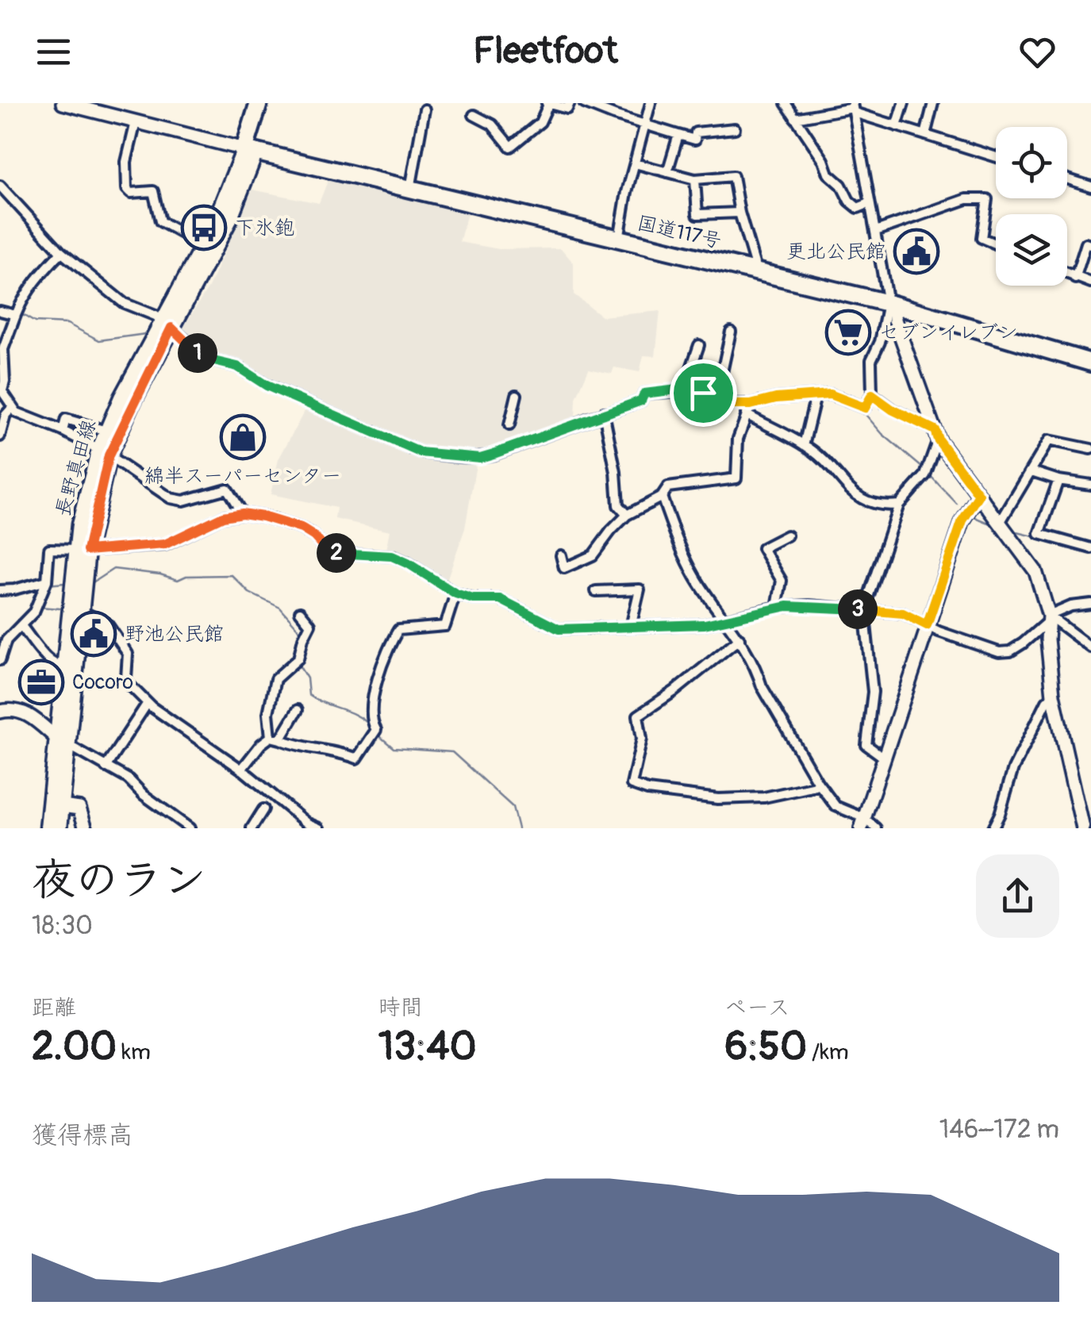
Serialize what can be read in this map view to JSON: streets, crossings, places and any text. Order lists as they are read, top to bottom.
{
  "streets": {
    "highway": ["国道117号"],
    "main road": ["長野真田線"]
  },
  "crossings": [
    ["国道117号", "長野真田線"]
  ],
  "places": {
    "bus stop": ["下氷鉋"],
    "public building": ["更北公民館", "野池公民館"],
    "supermarket": ["セブンイレブン"],
    "shop": ["綿半スーパーセンター"],
    "office": ["Cocoro"]
  },
  "page": {
    "header": "Fleetfoot",
    "pins": ["1", "2", "3"],
    "heading": ["夜のラン", "18:30"],
    "stats": [
      ["距離", "2.00 km"],
      ["時間", "13:40"],
      ["ペース", "6:50 /km"]
    ],
    "chart": ["獲得標高", "146–172 m"]
  }
}
